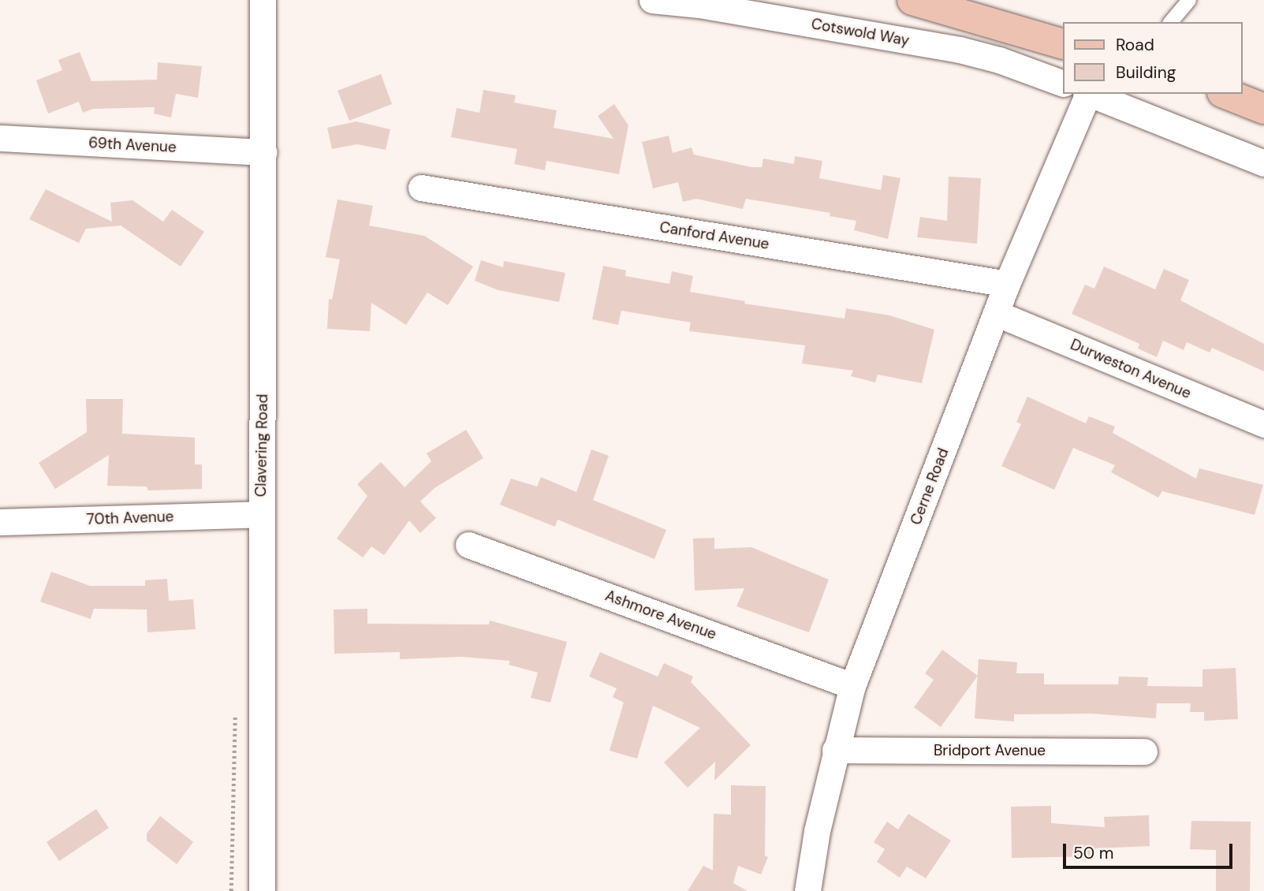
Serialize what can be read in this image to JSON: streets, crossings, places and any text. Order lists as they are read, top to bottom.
{
  "streets": {
    "street": [
      "Cotswold Way",
      "69th Avenue",
      "Canford Avenue",
      "Durweston Avenue",
      "Clavering Road",
      "Cerne Road",
      "70th Avenue",
      "Ashmore Avenue",
      "Bridport Avenue"
    ]
  },
  "crossings": [
    ["69th Avenue", "Clavering Road"],
    ["Canford Avenue", "Cerne Road"],
    ["Durweston Avenue", "Cerne Road"],
    ["Clavering Road", "70th Avenue"],
    ["Cerne Road", "Ashmore Avenue"],
    ["Cerne Road", "Bridport Avenue"]
  ],
  "legend": ["Road", "Building"],
  "scale_bar": "50 m"
}
